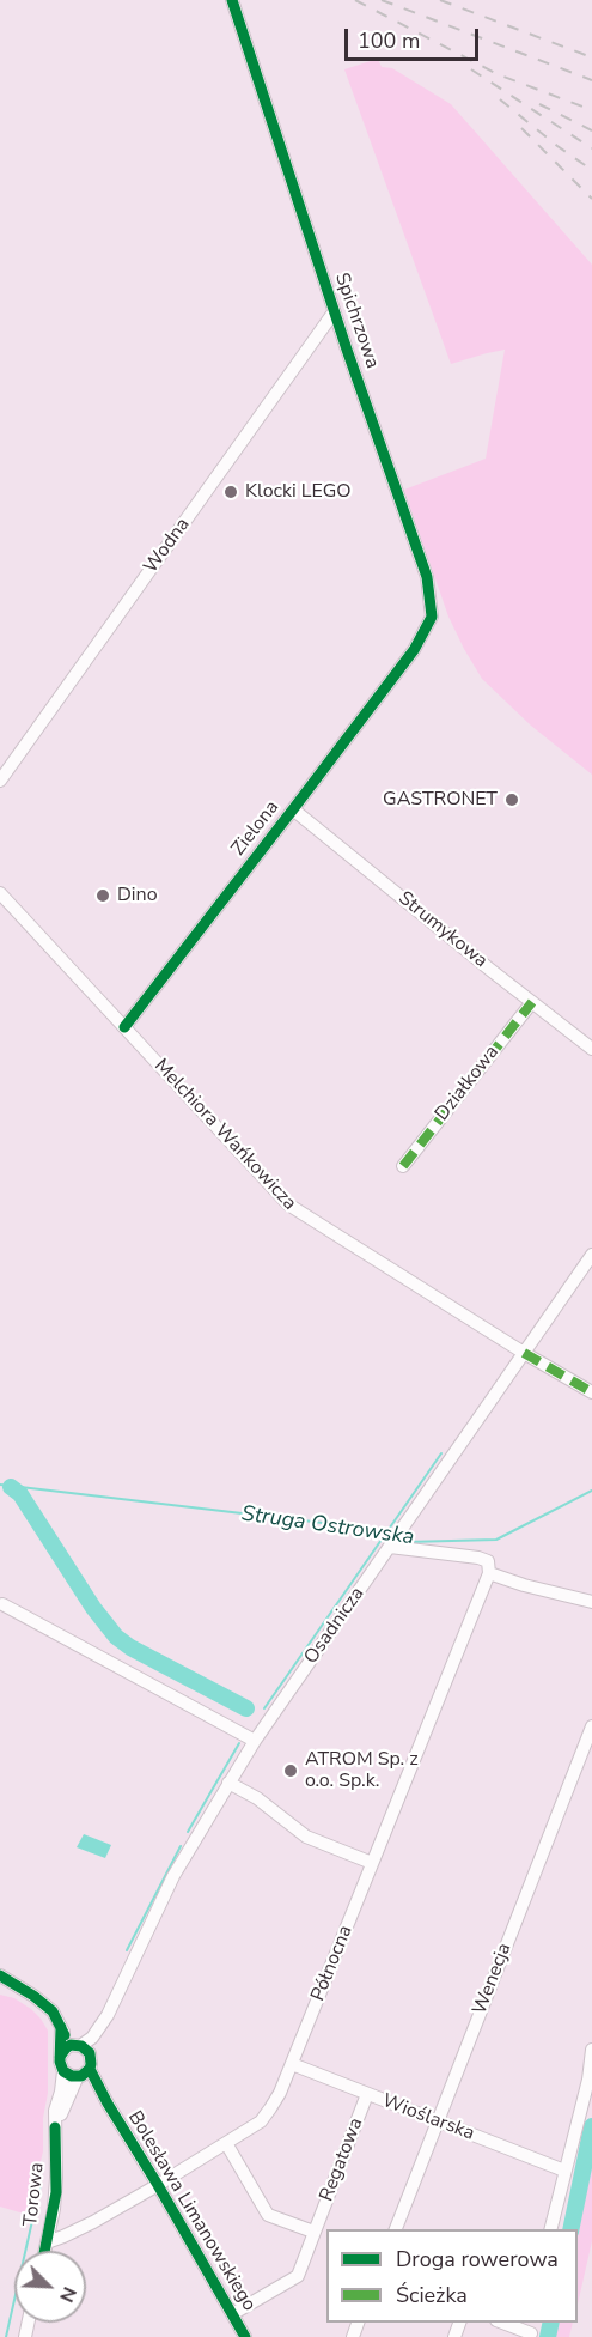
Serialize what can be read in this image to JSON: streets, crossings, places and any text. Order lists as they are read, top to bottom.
{
  "streets": {
    "street": [
      "Spichrzowa",
      "Wodna",
      "Zielona",
      "Strumykowa",
      "Działkowa",
      "Melchiora Wańkowicza",
      "Osadnicza",
      "Północna",
      "Wenecja",
      "Wioślarska",
      "Regatowa",
      "Torowa",
      "Bolesława Limanowskiego"
    ]
  },
  "crossings": [
    ["Spichrzowa", "Wodna"],
    ["Spichrzowa", "Zielona"],
    ["Zielona", "Strumykowa"],
    ["Zielona", "Melchiora Wańkowicza"],
    ["Strumykowa", "Działkowa"],
    ["Melchiora Wańkowicza", "Osadnicza"],
    ["Osadnicza", "Torowa"],
    ["Osadnicza", "Bolesława Limanowskiego"],
    ["Północna", "Wioślarska"],
    ["Północna", "Torowa"],
    ["Północna", "Bolesława Limanowskiego"],
    ["Wenecja", "Wioślarska"],
    ["Wioślarska", "Regatowa"],
    ["Regatowa", "Bolesława Limanowskiego"],
    ["Torowa", "Bolesława Limanowskiego"]
  ],
  "water": ["Struga Ostrowska"],
  "places": [
    "Klocki LEGO",
    "GASTRONET",
    "Dino",
    "ATROM Sp. z o.o. Sp.k."
  ],
  "legend": ["Droga rowerowa", "Ścieżka"],
  "scale_bar": "100 m",
  "north": "bottom right"
}
